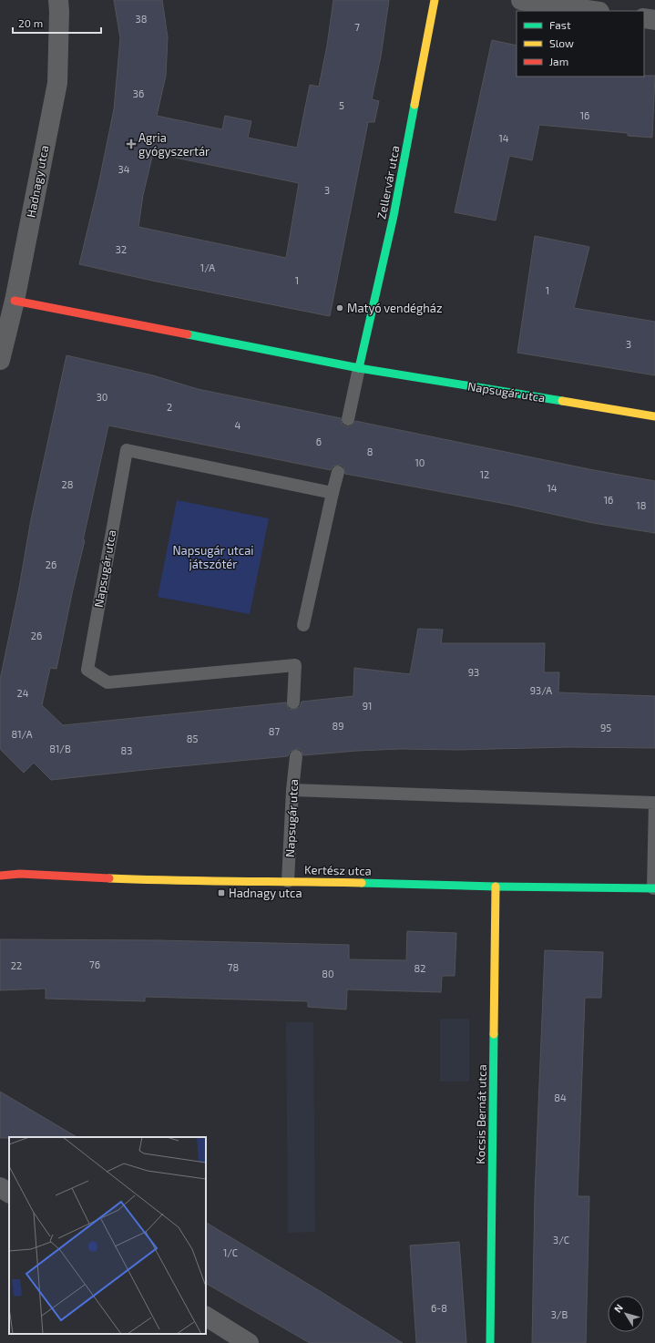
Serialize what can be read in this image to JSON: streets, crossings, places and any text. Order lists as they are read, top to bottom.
{
  "streets": {
    "street": [
      "Hadnagy utca",
      "Zellervár utca",
      "Napsugár utca",
      "Kertész utca",
      "Kocsis Bernát utca"
    ]
  },
  "crossings": [
    ["Hadnagy utca", "Napsugár utca"],
    ["Zellervár utca", "Napsugár utca"],
    ["Napsugár utca", "Kertész utca"],
    ["Kertész utca", "Kocsis Bernát utca"]
  ],
  "parks": ["Napsugár utcai játszótér"],
  "places": {
    "health": ["Agria gyógyszertár"],
    "other": ["Matyó vendégház"],
    "transit": ["Hadnagy utca"]
  },
  "house_numbers": [
    "38",
    "7",
    "36",
    "5",
    "16",
    "14",
    "34",
    "3",
    "32",
    "1/A",
    "1",
    "1",
    "3",
    "30",
    "2",
    "4",
    "6",
    "8",
    "10",
    "12",
    "28",
    "14",
    "16",
    "18",
    "26",
    "26",
    "93",
    "93/A",
    "24",
    "91",
    "89",
    "95",
    "87",
    "81/A",
    "85",
    "81/B",
    "83",
    "76",
    "22",
    "78",
    "82",
    "80",
    "84",
    "3/C",
    "1/C",
    "6-8",
    "3/B"
  ],
  "legend": ["Fast", "Slow", "Jam"],
  "scale_bar": "20 m",
  "north": "top left"
}
